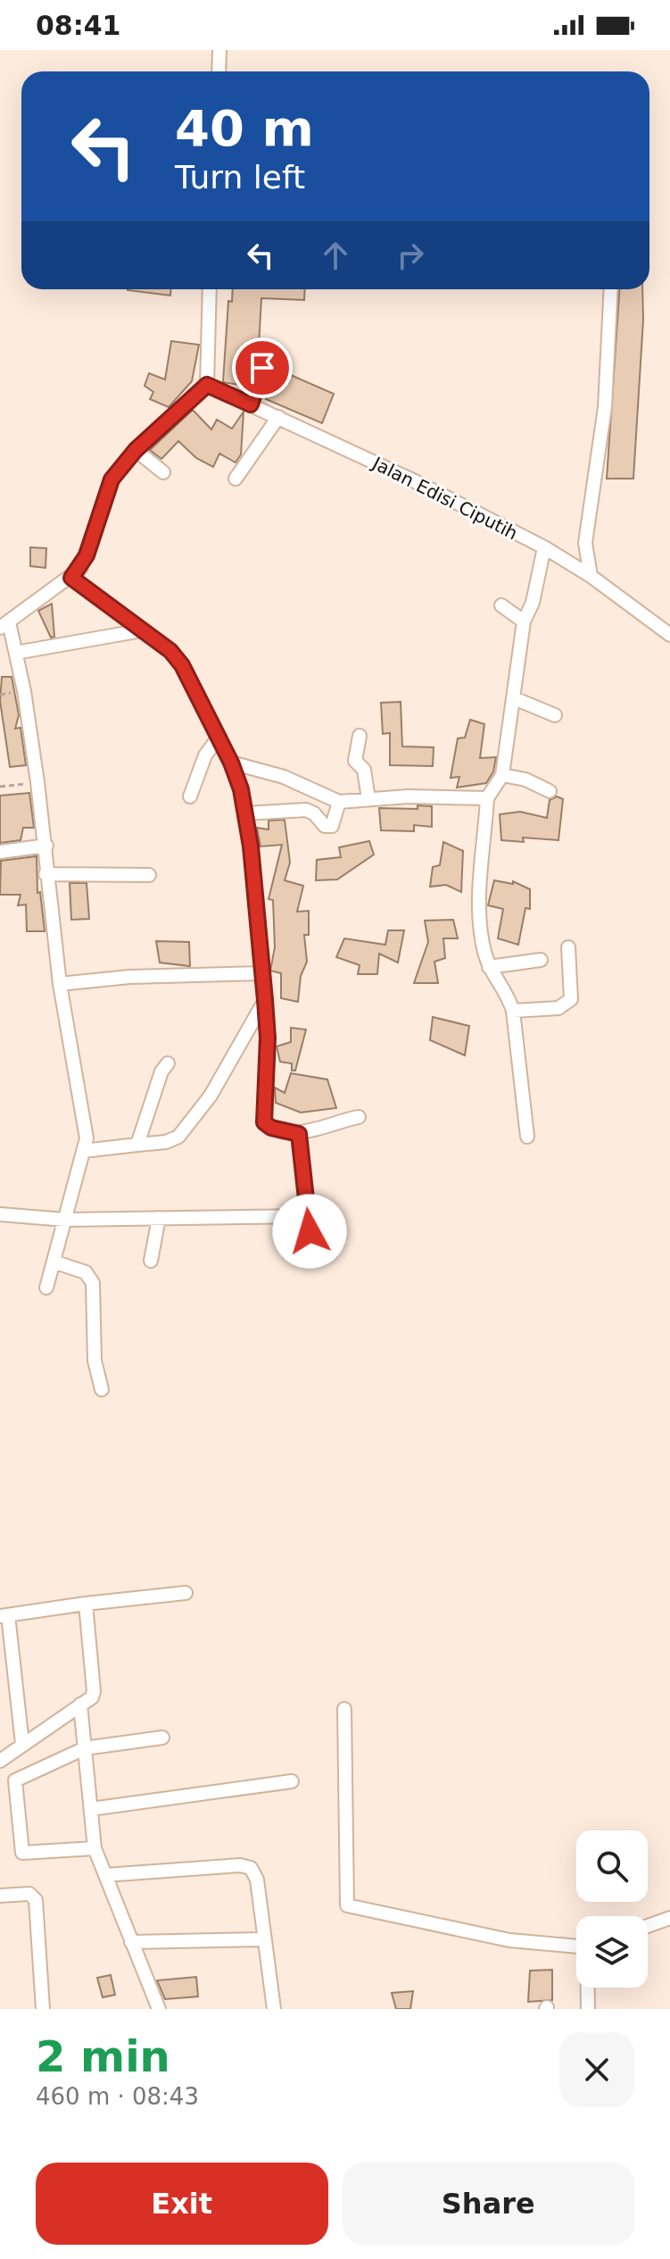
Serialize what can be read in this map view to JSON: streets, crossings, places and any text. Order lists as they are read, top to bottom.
{
  "streets": {
    "street": ["Jalan Edisi Ciputih"]
  },
  "page": {
    "status": "08:41",
    "turn": ["40 m", "Turn left"],
    "heading": ["2 min", "460 m · 08:43"],
    "buttons": ["Exit", "Share"]
  }
}
